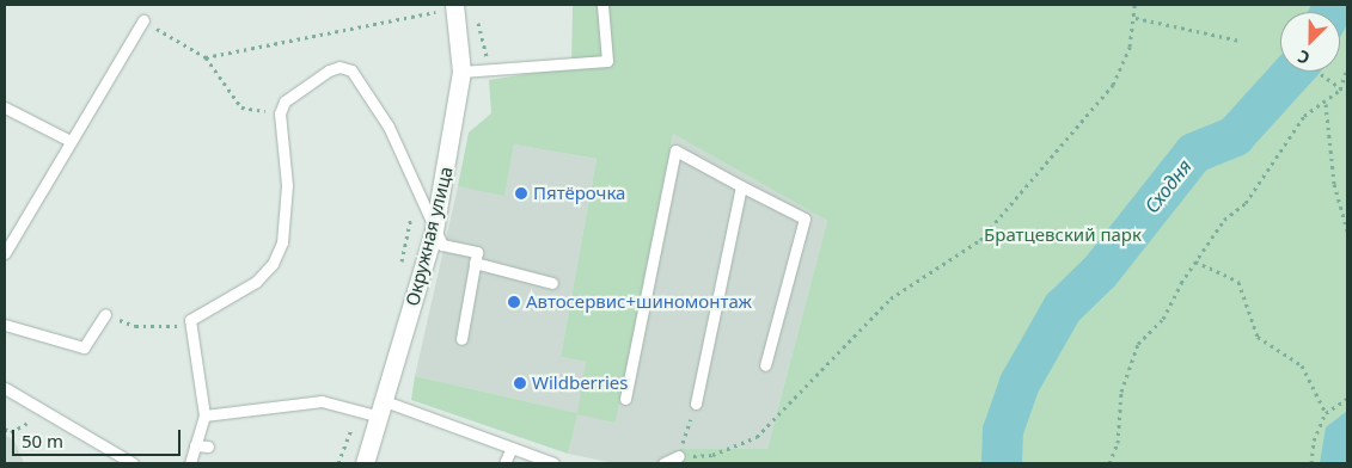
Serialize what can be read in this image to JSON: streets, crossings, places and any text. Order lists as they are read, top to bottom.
{
  "streets": {
    "street": ["Окружная улица"]
  },
  "water": ["Сходня"],
  "parks": ["Братцевский парк"],
  "places": ["Пятёрочка", "Автосервис+шиномонтаж", "Wildberries"],
  "scale_bar": "50 m",
  "north": "bottom left"
}
